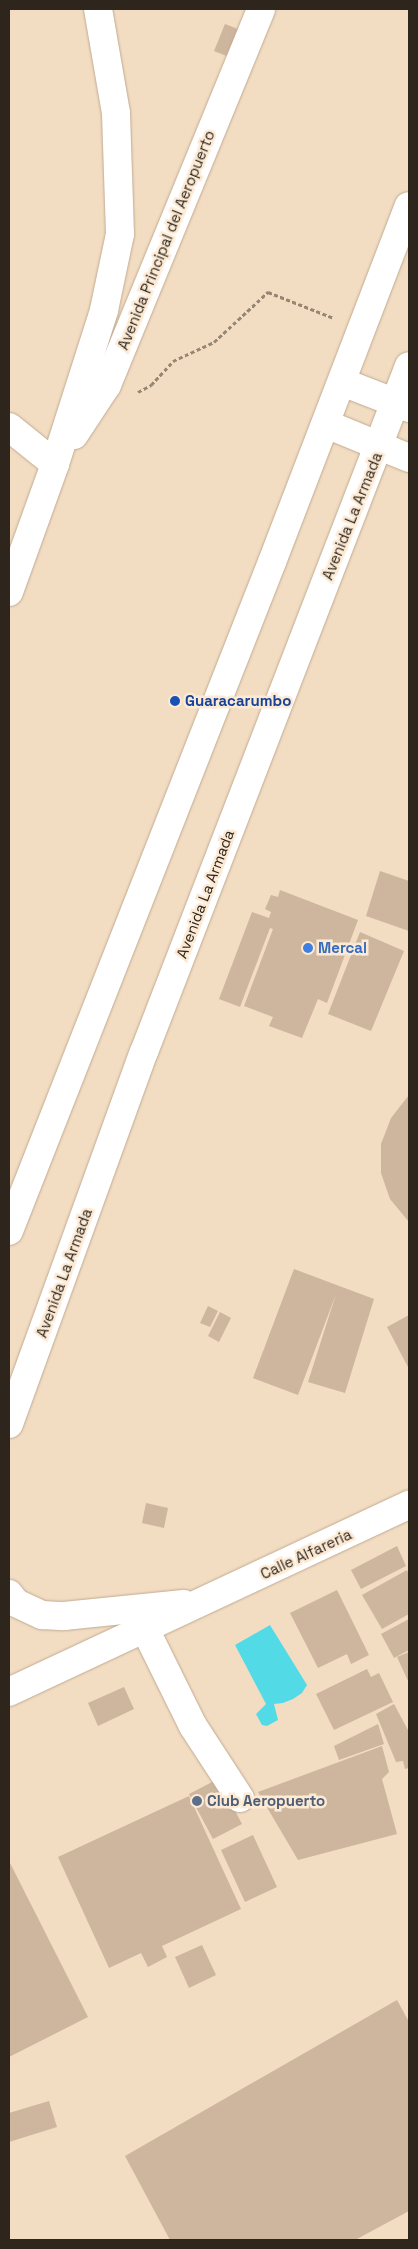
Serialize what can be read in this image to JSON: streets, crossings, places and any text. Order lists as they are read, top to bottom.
{
  "streets": {
    "main road": ["Avenida Principal del Aeropuerto", "Avenida La Armada", "Calle Alfareria"]
  },
  "places": ["Guaracarumbo", "Mercal", "Club Aeropuerto"]
}
